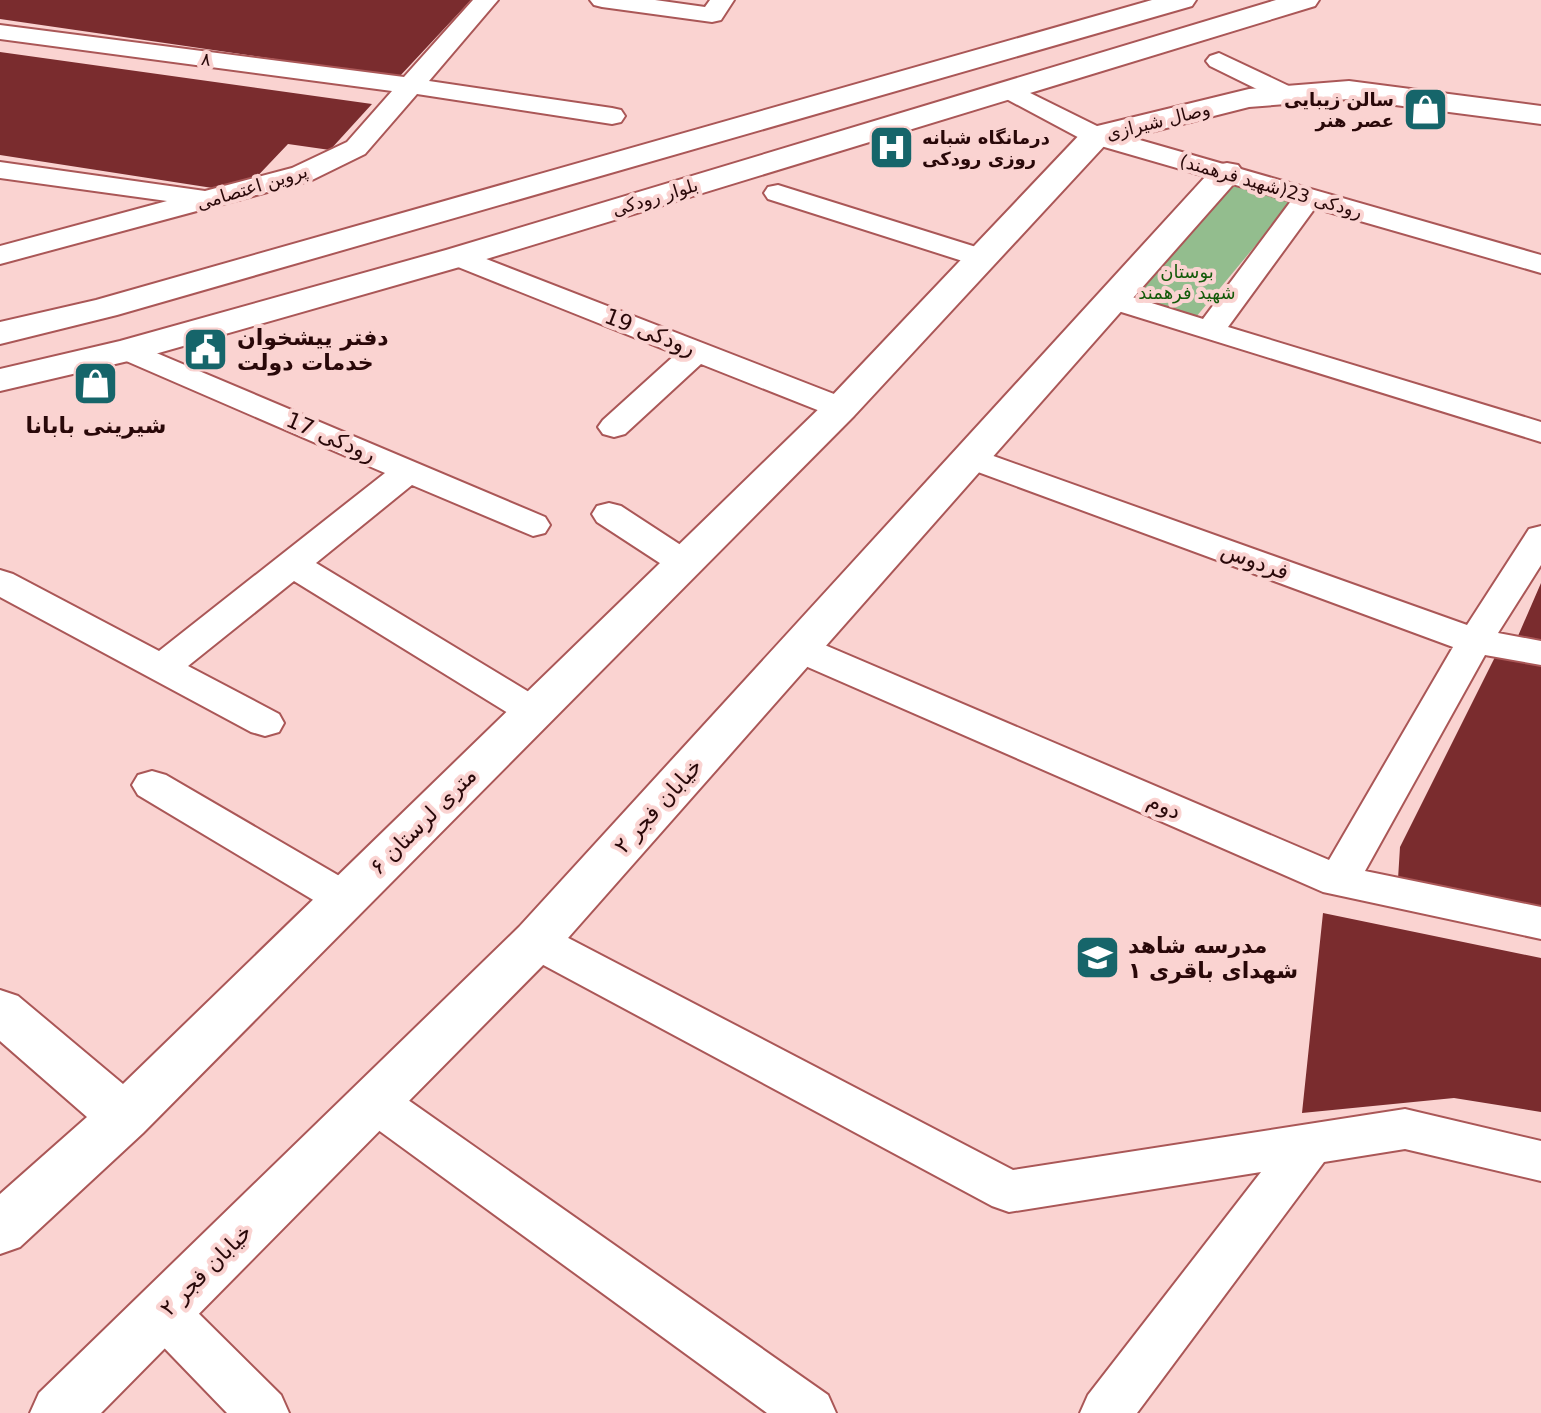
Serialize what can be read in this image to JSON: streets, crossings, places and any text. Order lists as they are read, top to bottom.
{
  "streets": {
    "street": [
      "۸",
      "وصال شیرازی",
      "رودکی 23(شهید فرهمند)",
      "پروین اعتصامی",
      "بلوار رودکی",
      "رودکی 19",
      "رودکی 17",
      "فردوس",
      "خیابان فجر ۲",
      "دوم",
      "۶ متری لرستان"
    ]
  },
  "crossings": [
    ["۸", "پروین اعتصامی"],
    ["وصال شیرازی", "رودکی 23(شهید فرهمند)"],
    ["وصال شیرازی", "رودکی 19"],
    ["وصال شیرازی", "۶ متری لرستان"],
    ["رودکی 23(شهید فرهمند)", "بلوار رودکی"],
    ["رودکی 23(شهید فرهمند)", "خیابان فجر ۲"],
    ["بلوار رودکی", "رودکی 19"],
    ["بلوار رودکی", "رودکی 17"],
    ["رودکی 19", "۶ متری لرستان"],
    ["فردوس", "خیابان فجر ۲"],
    ["خیابان فجر ۲", "دوم"]
  ],
  "parks": ["بوستان شهید فرهمند"],
  "places": {
    "shop": ["سالن زیبایی عصر هنر", "شیرینی بابانا"],
    "hospital": ["درمانگاه شبانه روزی رودکی"],
    "public building": ["دفتر پیشخوان خدمات دولت"],
    "school or university": ["مدرسه شاهد شهدای باقری ۱"]
  }
}
